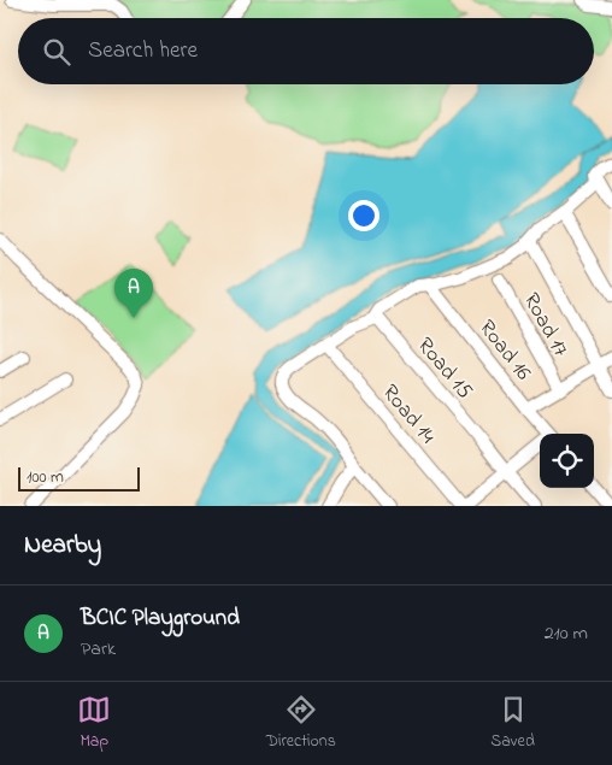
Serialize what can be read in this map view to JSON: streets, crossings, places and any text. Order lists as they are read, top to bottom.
{
  "streets": {
    "street": [
      "Road 17",
      "Road 16",
      "Road 15",
      "Road 14"
    ]
  },
  "scale_bar": "100 m",
  "page": {
    "search": "Search here",
    "pins": "A",
    "scale": "100 m",
    "heading": "Nearby",
    "list": [
      {
        "mark": "A",
        "name": "BCIC Playground",
        "note": "Park",
        "value": "210 m"
      }
    ],
    "nav": ["Map", "Directions", "Saved"]
  }
}
